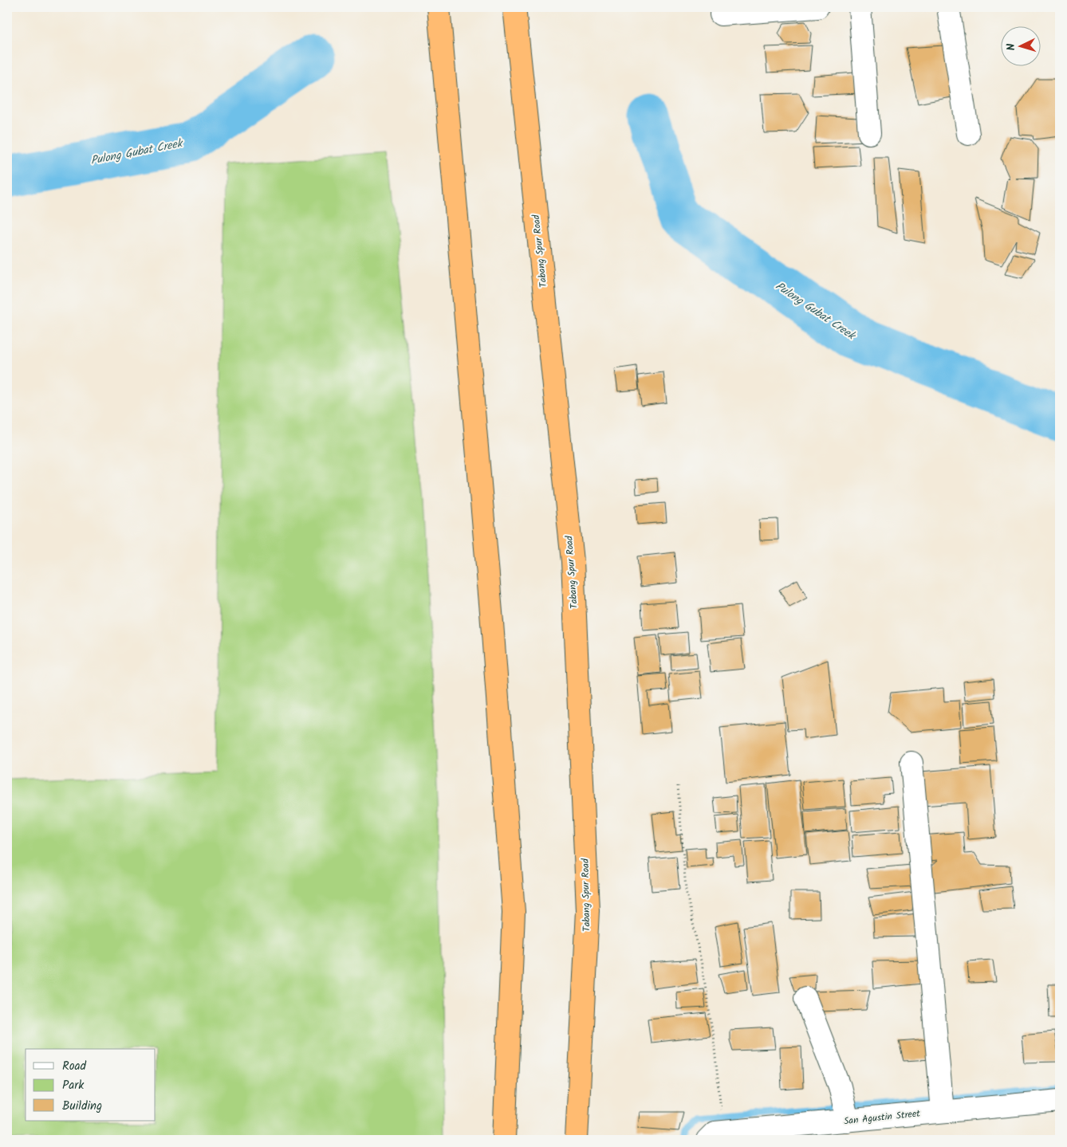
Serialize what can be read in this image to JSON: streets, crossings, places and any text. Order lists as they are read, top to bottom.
{
  "streets": {
    "highway": ["Tabang Spur Road"],
    "street": ["San Agustin Street"]
  },
  "water": ["Pulong Gubat Creek"],
  "legend": ["Road", "Park", "Building"],
  "north": "left"
}
